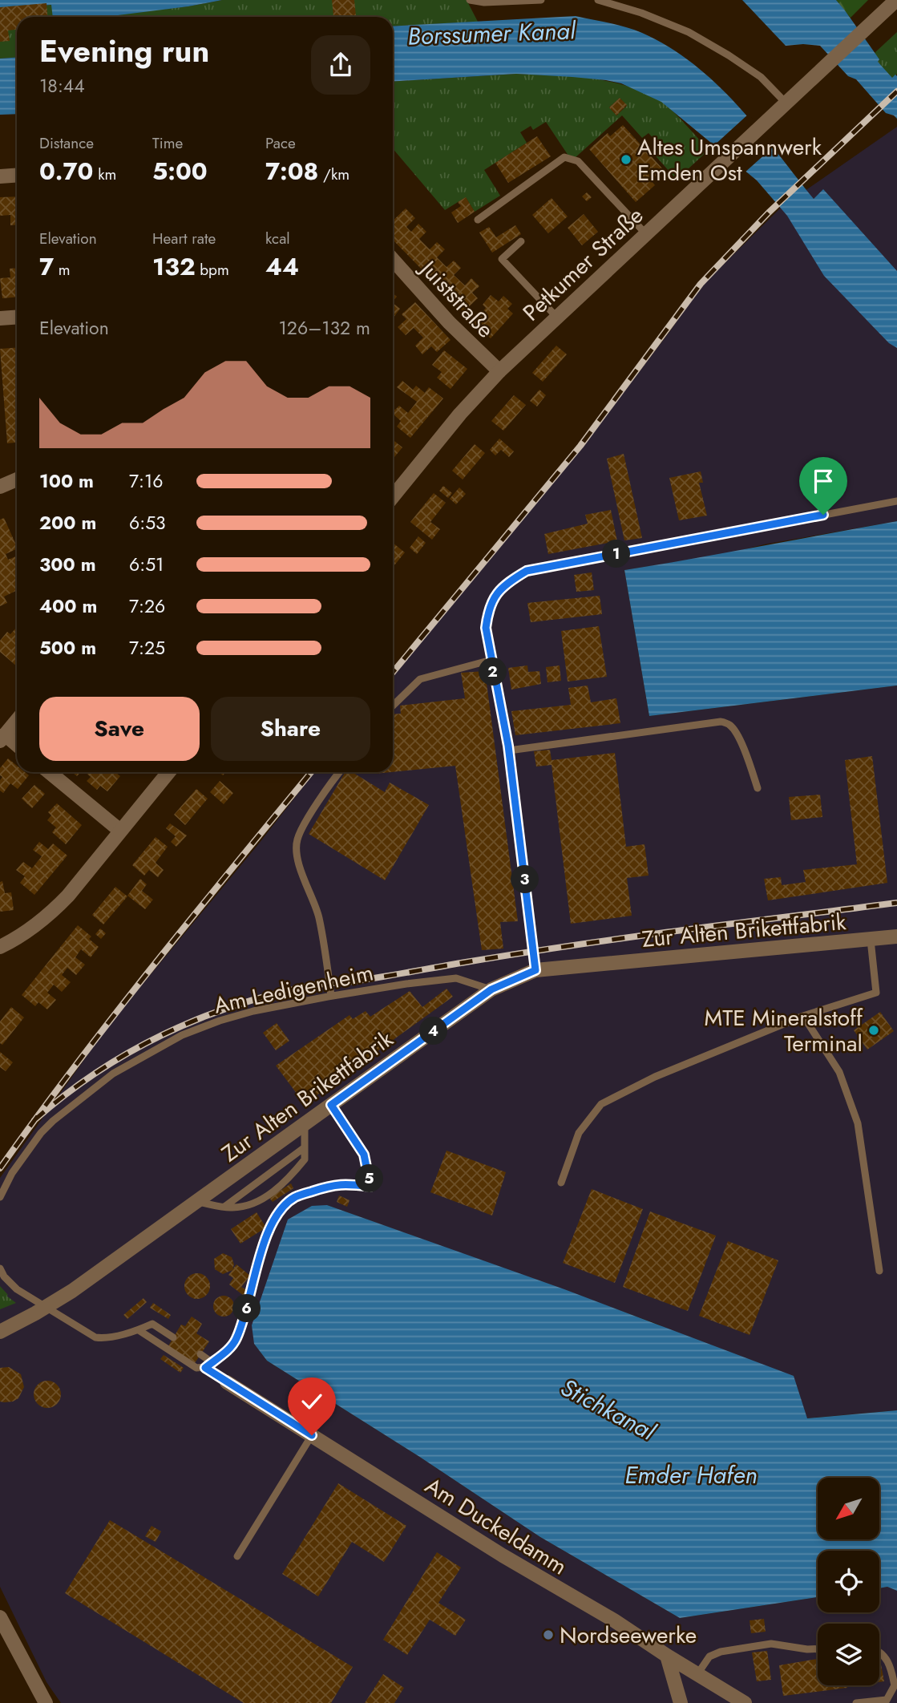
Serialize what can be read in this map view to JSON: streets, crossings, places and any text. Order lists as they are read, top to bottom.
{
  "streets": {
    "street": [
      "Petkumer Straße",
      "Juiststraße",
      "Zur Alten Brikettfabrik",
      "Am Duckeldamm"
    ],
    "lane": ["Am Ledigenheim"]
  },
  "crossings": [
    ["Petkumer Straße", "Juiststraße"],
    ["Zur Alten Brikettfabrik", "Am Ledigenheim"]
  ],
  "water": ["Borssumer Kanal", "Stichkanal", "Emder Hafen"],
  "places": ["Altes Umspannwerk Emden Ost", "MTE Mineralstoff Terminal", "Nordseewerke"],
  "north": "bottom left",
  "page": {
    "heading": ["Evening run", "18:44"],
    "stats": [
      ["Distance", "0.70 km"],
      ["Time", "5:00"],
      ["Pace", "7:08 /km"],
      ["Elevation", "7 m"],
      ["Heart rate", "132 bpm"],
      ["kcal", "44"]
    ],
    "chart": ["Elevation", "126–132 m"],
    "list": [
      {
        "name": "100 m",
        "note": "7:16"
      },
      {
        "name": "200 m",
        "note": "6:53"
      },
      {
        "name": "300 m",
        "note": "6:51"
      },
      {
        "name": "400 m",
        "note": "7:26"
      },
      {
        "name": "500 m",
        "note": "7:25"
      }
    ],
    "pins": [
      "1",
      "2",
      "3",
      "4",
      "5",
      "6"
    ],
    "buttons": ["Save", "Share"]
  }
}
